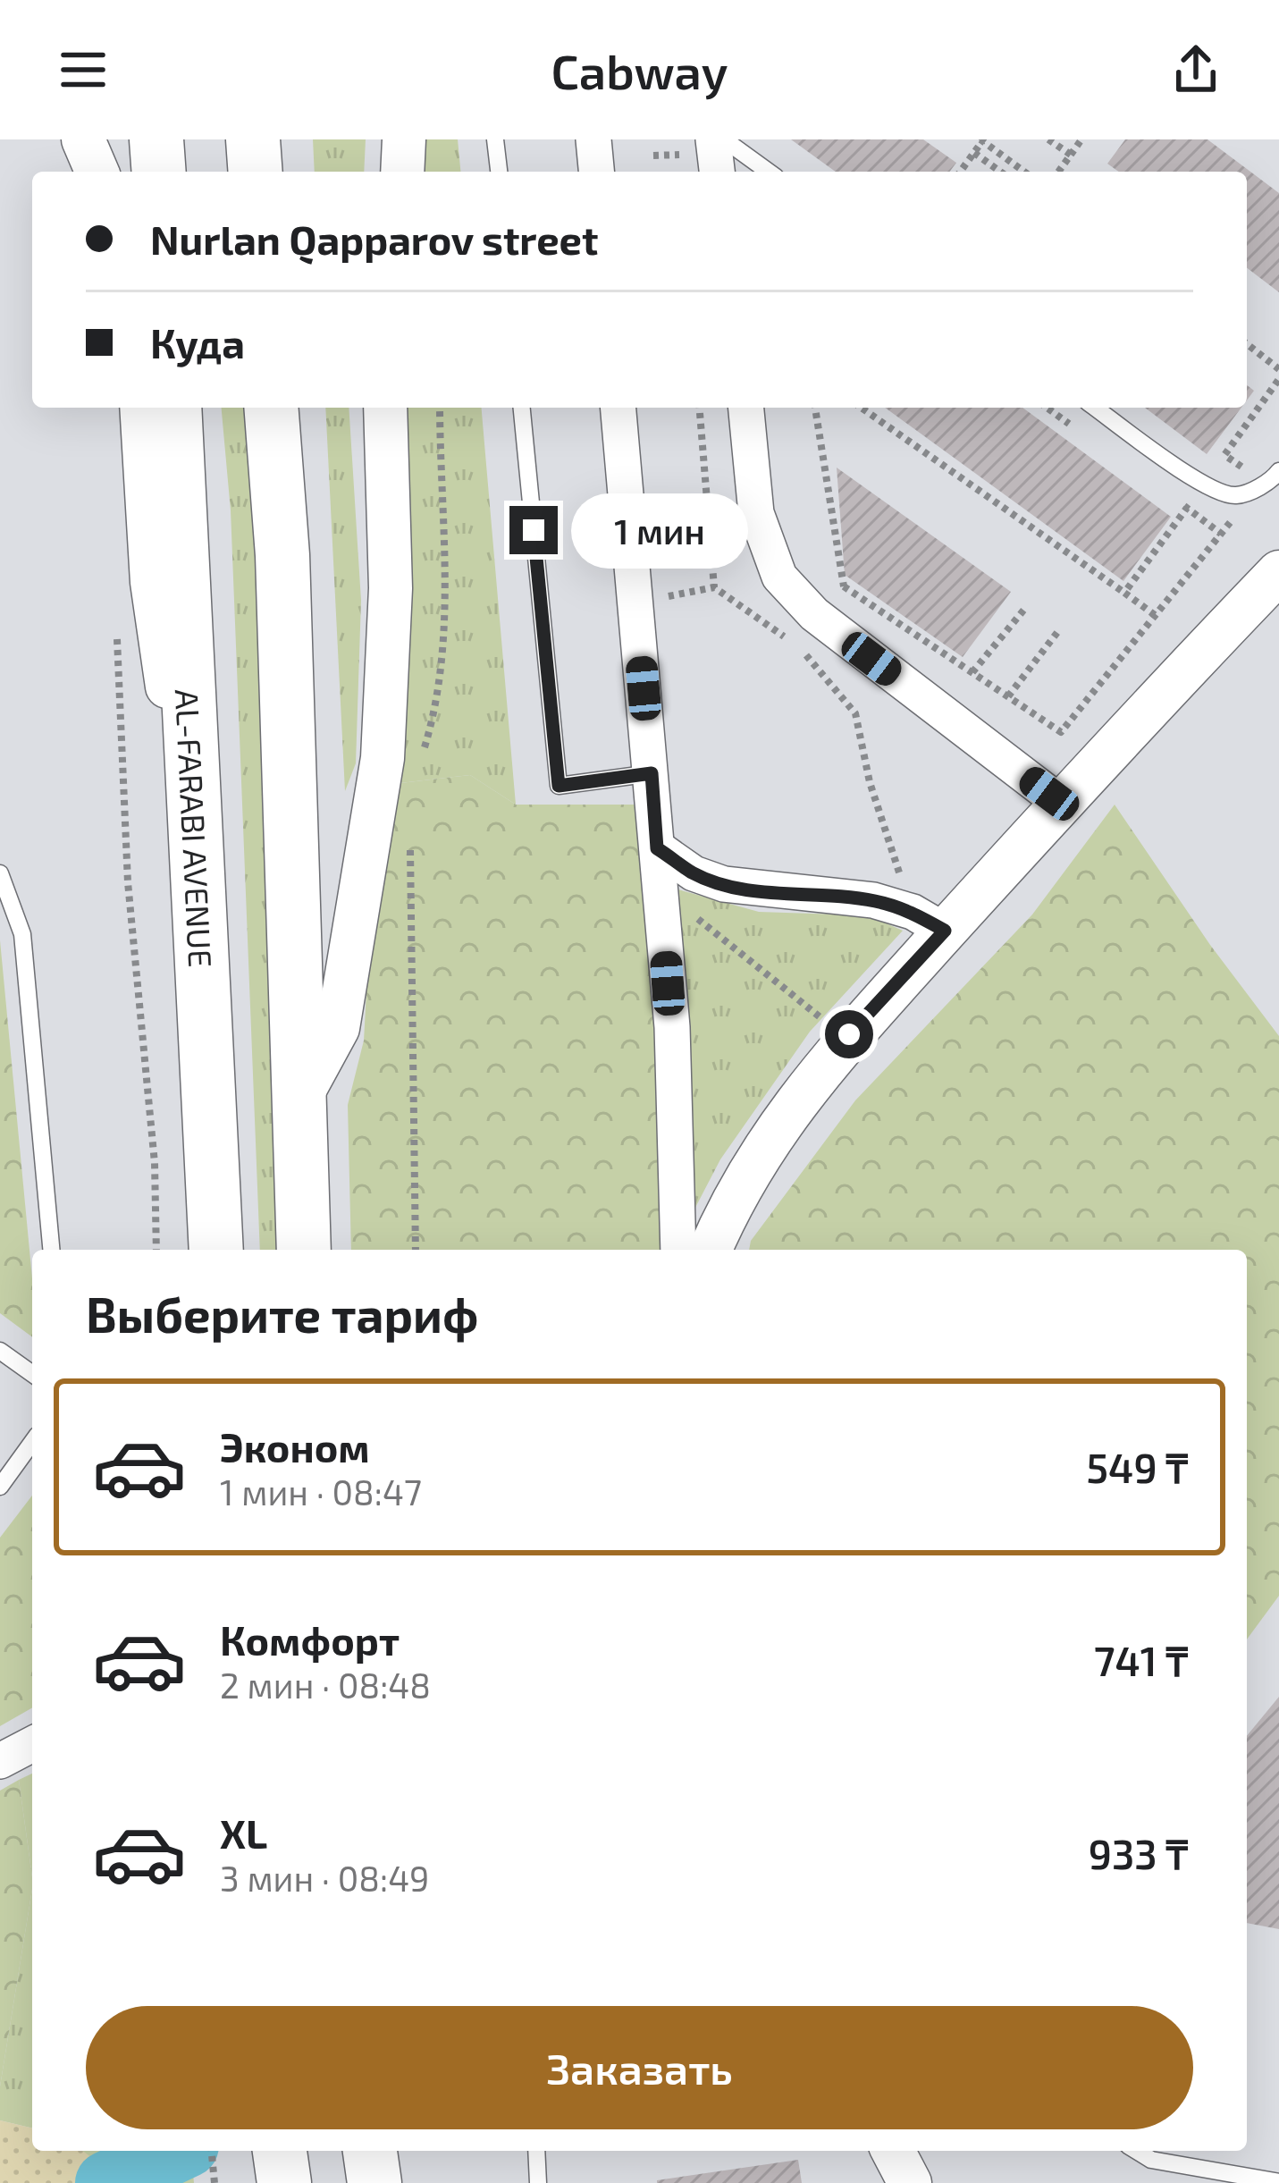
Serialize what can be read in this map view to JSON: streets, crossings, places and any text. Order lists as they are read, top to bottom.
{
  "streets": {
    "main road": ["AL-FARABI AVENUE"]
  },
  "page": {
    "header": "Cabway",
    "banner": ["Nurlan Qapparov street", "Куда"],
    "bubble": "1 мин",
    "heading": "Выберите тариф",
    "list": [
      {
        "name": "Эконом",
        "note": "1 мин · 08:47",
        "value": "549 ₸"
      },
      {
        "name": "Комфорт",
        "note": "2 мин · 08:48",
        "value": "741 ₸"
      },
      {
        "name": "XL",
        "note": "3 мин · 08:49",
        "value": "933 ₸"
      }
    ],
    "buttons": "Заказать"
  }
}
